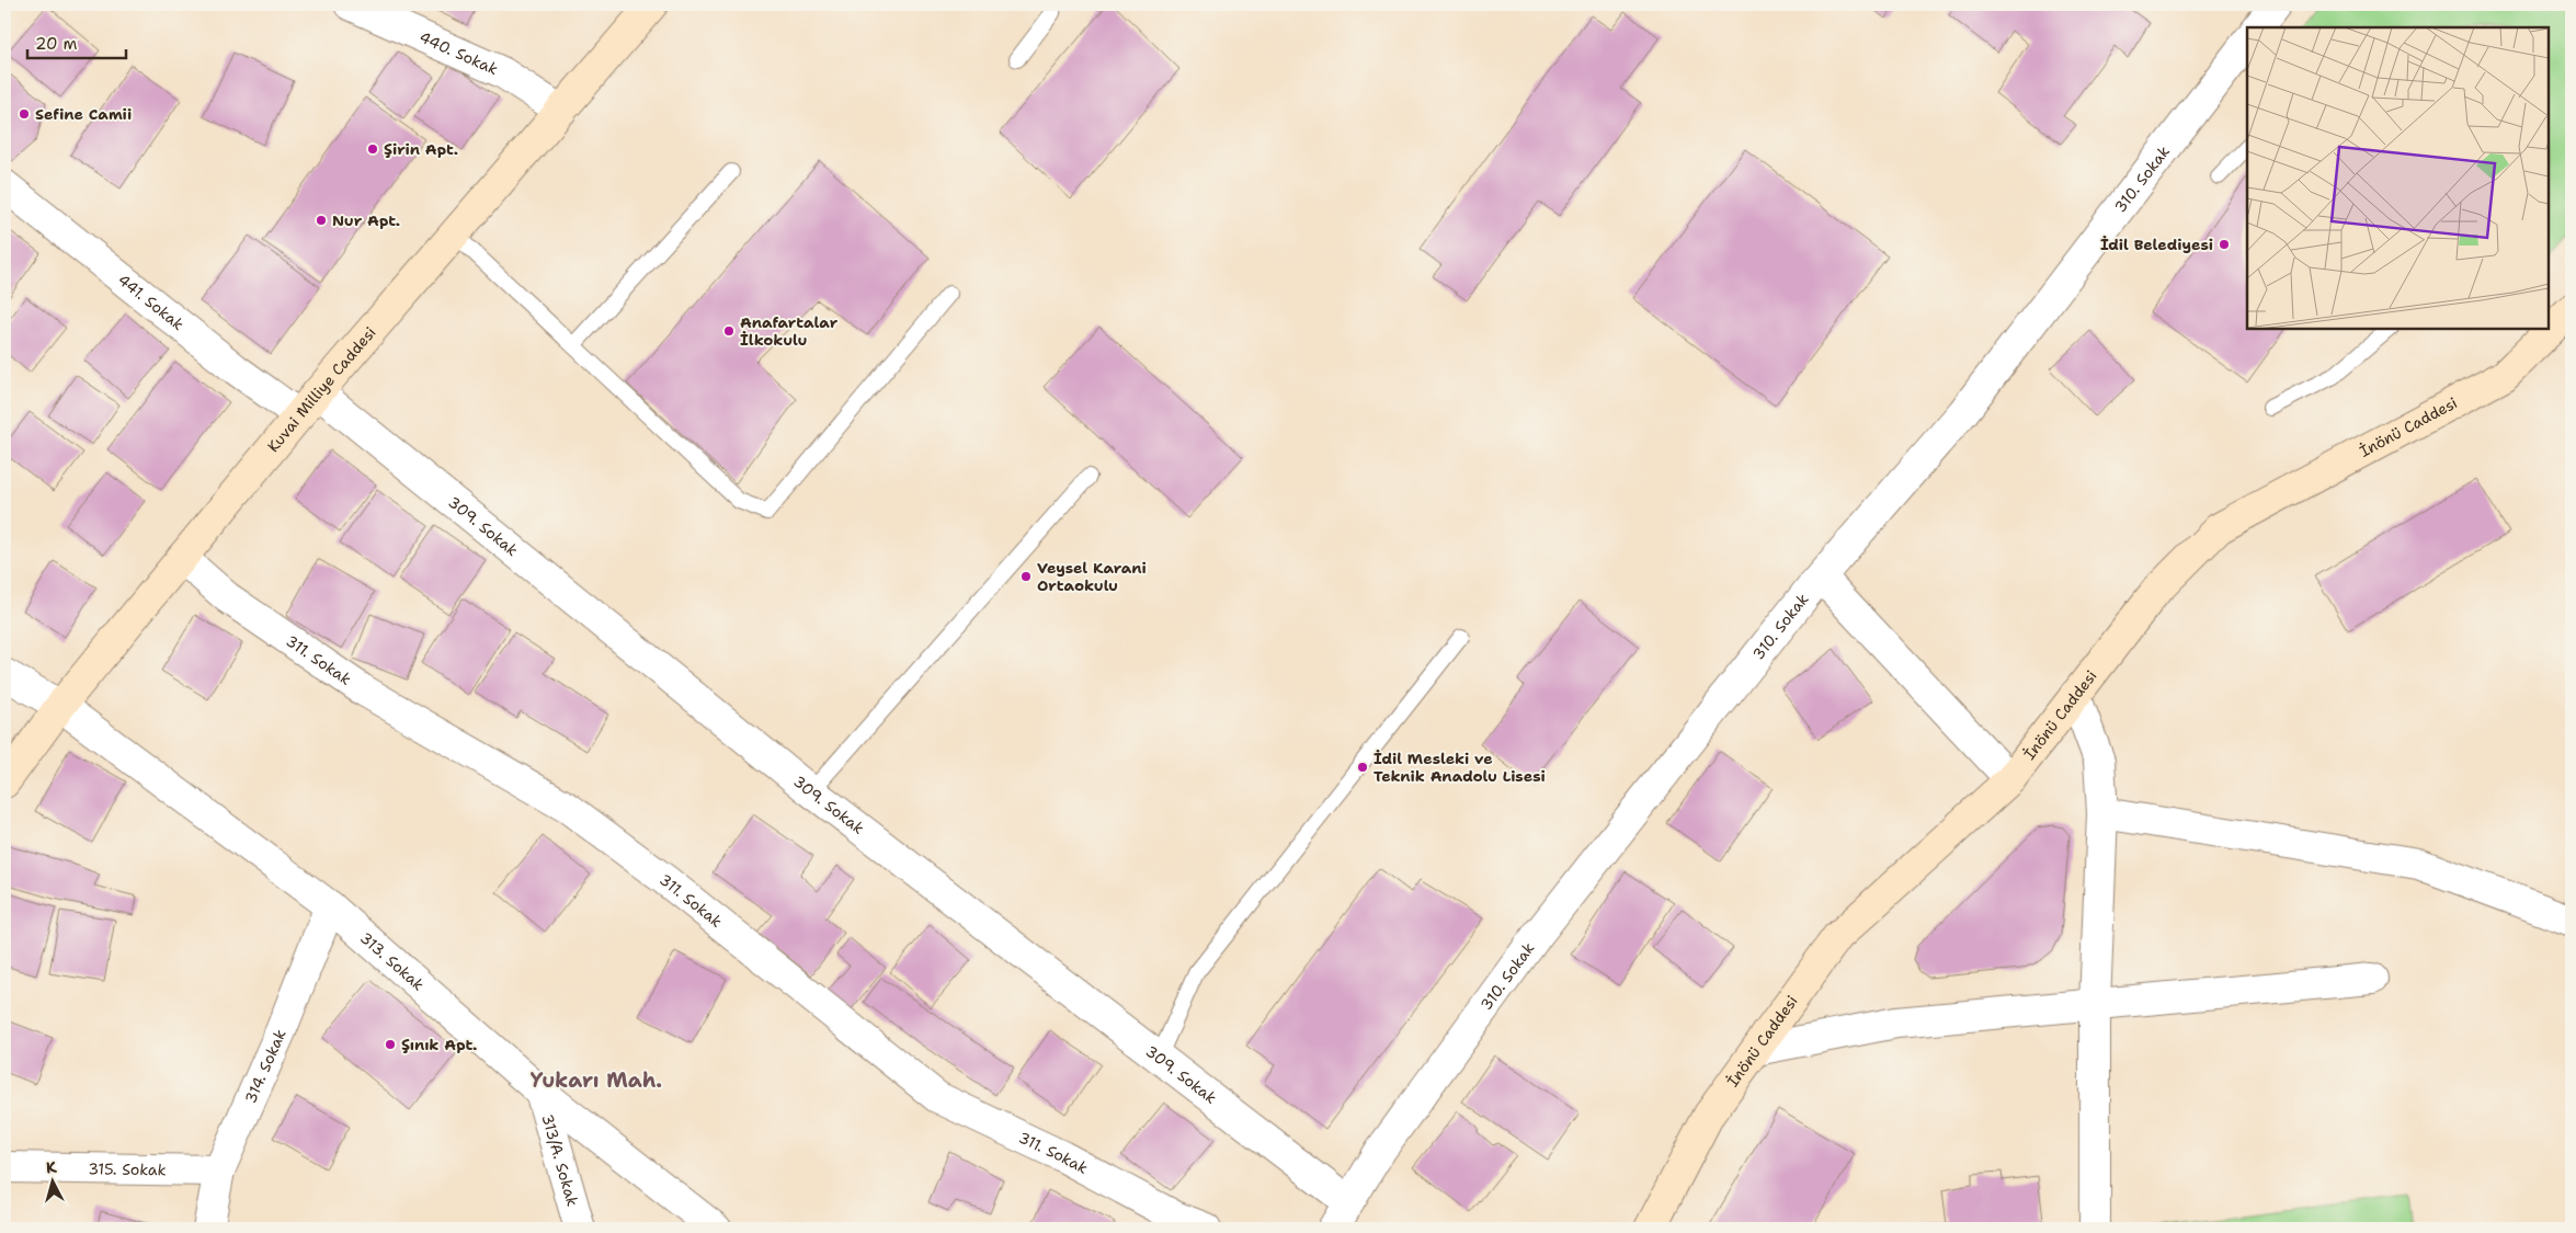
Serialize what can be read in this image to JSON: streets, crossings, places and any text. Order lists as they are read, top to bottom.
{
  "streets": {
    "street": [
      "440. Sokak",
      "310. Sokak",
      "441. Sokak",
      "Kuvai Milliye Caddesi",
      "İnönü Caddesi",
      "309. Sokak",
      "311. Sokak",
      "313. Sokak",
      "314. Sokak",
      "313/A. Sokak",
      "315. Sokak"
    ]
  },
  "crossings": [
    ["440. Sokak", "Kuvai Milliye Caddesi"],
    ["310. Sokak", "309. Sokak"],
    ["441. Sokak", "Kuvai Milliye Caddesi"],
    ["Kuvai Milliye Caddesi", "309. Sokak"],
    ["Kuvai Milliye Caddesi", "311. Sokak"],
    ["Kuvai Milliye Caddesi", "313. Sokak"],
    ["313. Sokak", "314. Sokak"],
    ["313. Sokak", "313/A. Sokak"],
    ["314. Sokak", "315. Sokak"]
  ],
  "districts": ["Yukarı Mah."],
  "places": [
    "Sefine Camii",
    "Şirin Apt.",
    "Nur Apt.",
    "İdil Belediyesi",
    "Anafartalar İlkokulu",
    "Veysel Karani Ortaokulu",
    "İdil Mesleki ve Teknik Anadolu Lisesi",
    "Şınık Apt."
  ],
  "scale_bar": "20 m",
  "north": "top"
}
